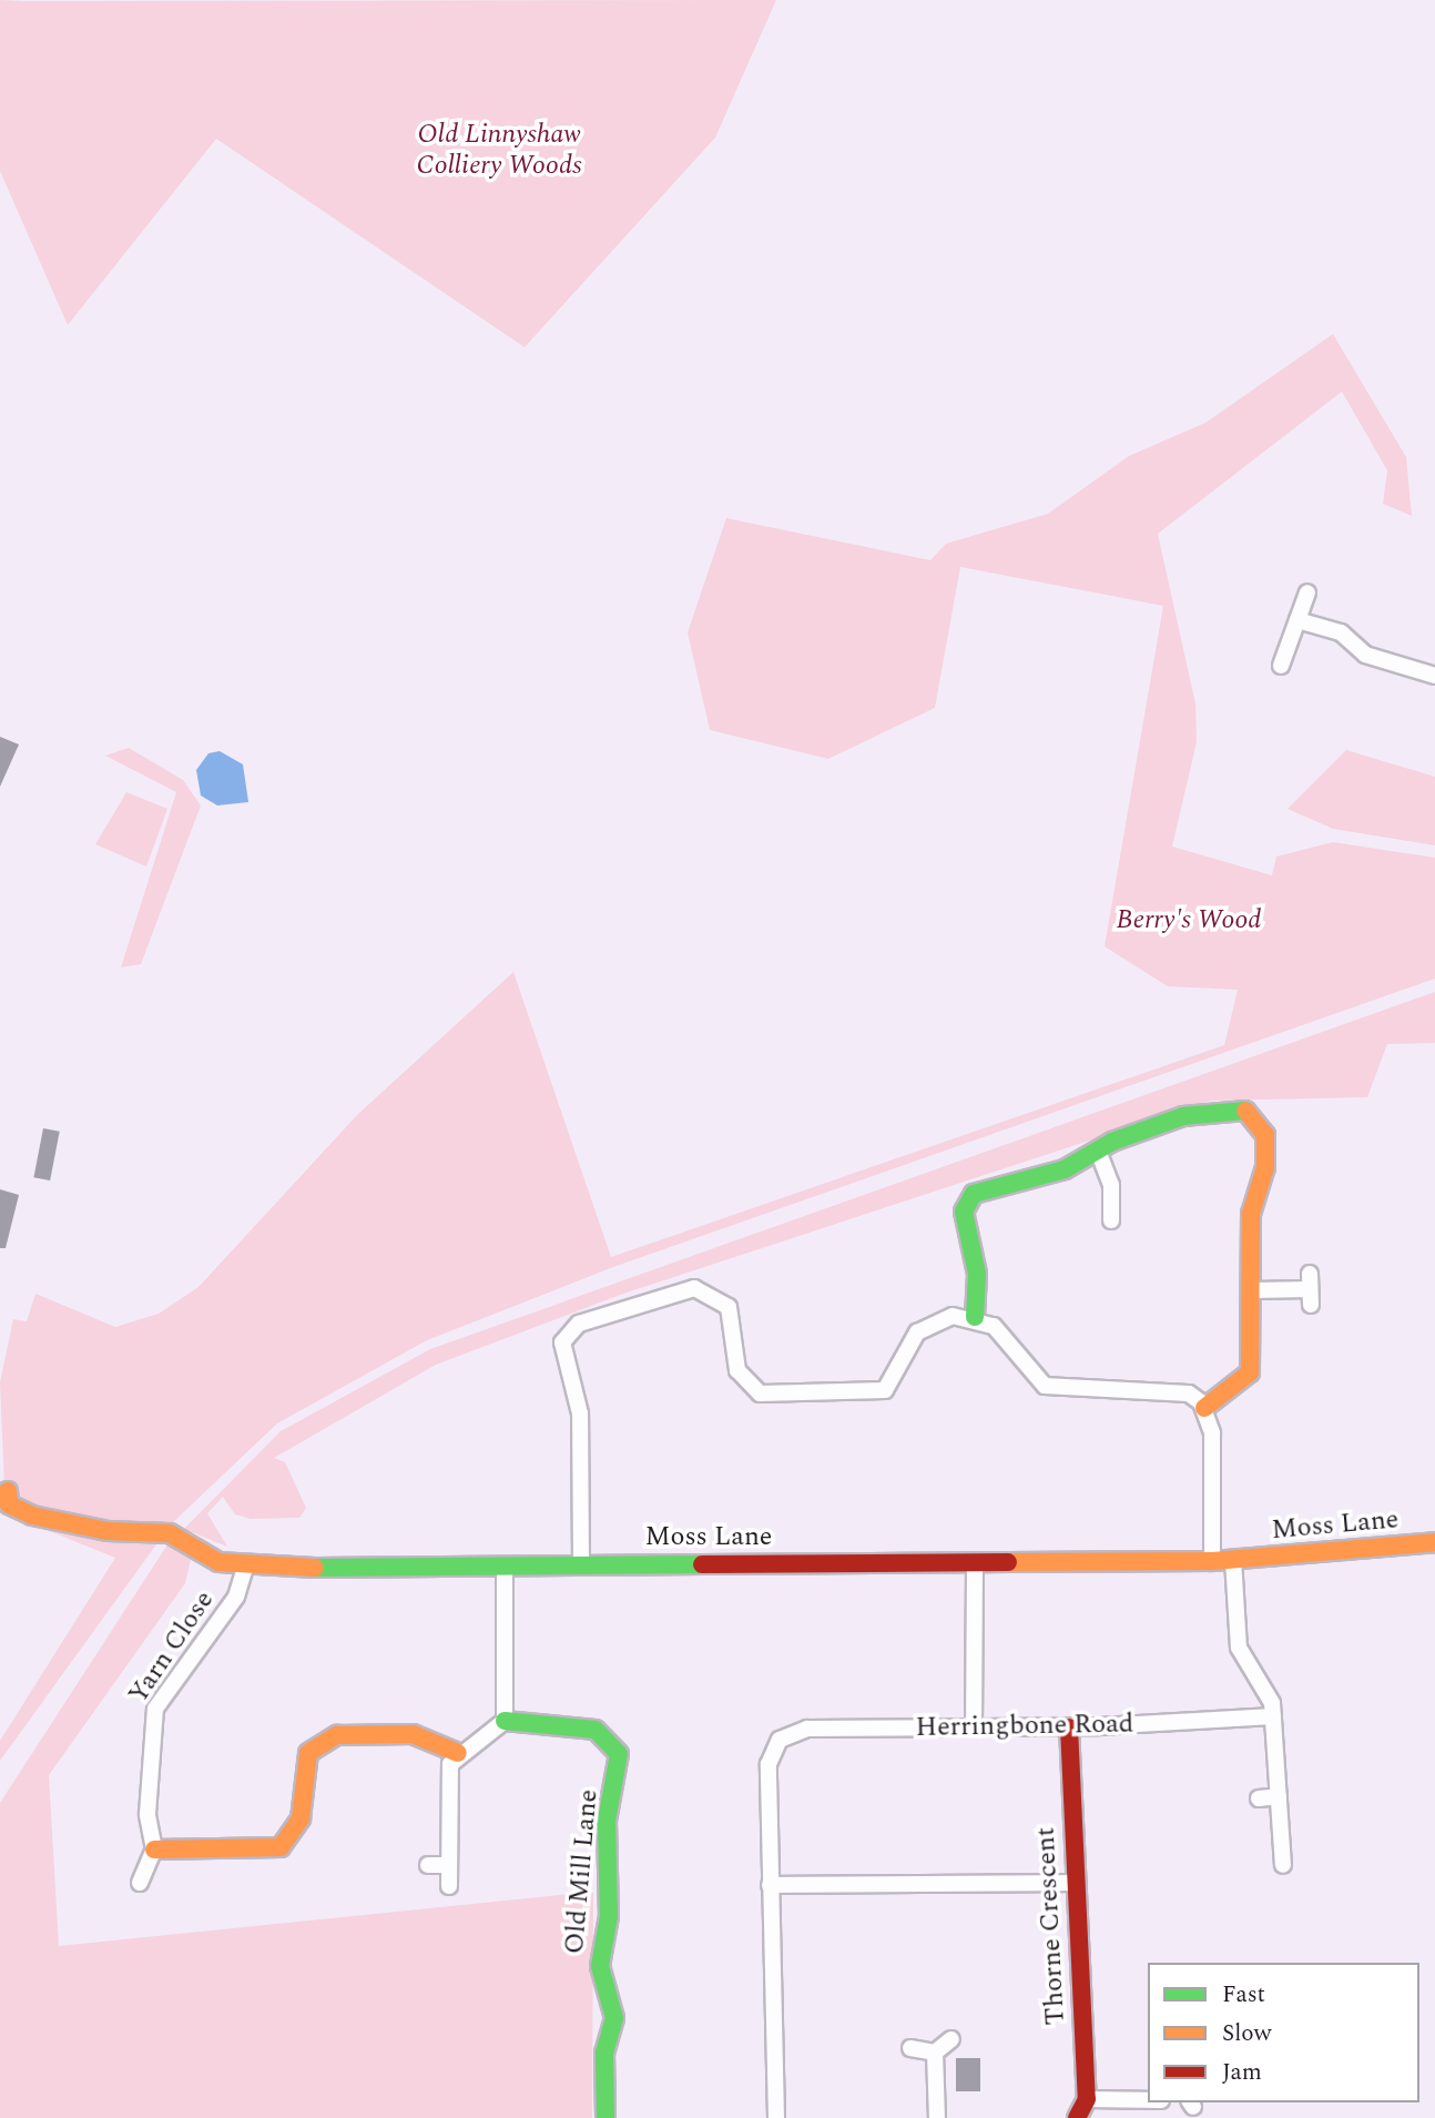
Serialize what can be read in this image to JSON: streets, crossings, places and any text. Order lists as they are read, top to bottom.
{
  "streets": {
    "street": [
      "Moss Lane",
      "Yarn Close",
      "Herringbone Road",
      "Old Mill Lane",
      "Thorne Crescent"
    ]
  },
  "crossings": [
    ["Moss Lane", "Yarn Close"],
    ["Herringbone Road", "Thorne Crescent"]
  ],
  "parks": ["Old Linnyshaw Colliery Woods", "Berry's Wood"],
  "legend": ["Fast", "Slow", "Jam"]
}
